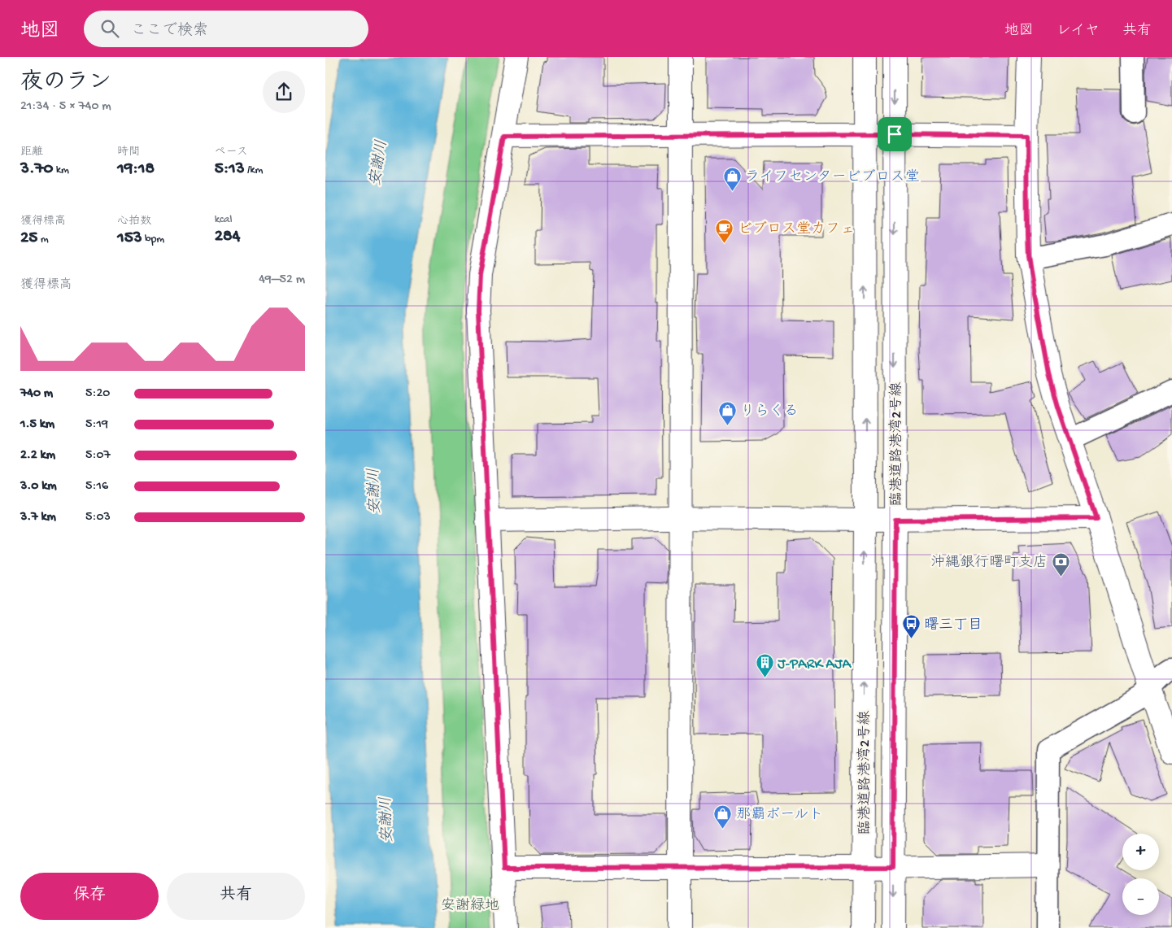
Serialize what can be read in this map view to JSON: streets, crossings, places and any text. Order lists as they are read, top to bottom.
{
  "streets": {
    "street": ["臨港道路港湾2号線"]
  },
  "water": ["安謝川"],
  "parks": ["安謝緑地"],
  "places": {
    "shop": ["ライフセンタービブロス堂", "りらくる", "那覇ボールト"],
    "cafe": ["ビブロス堂カフェ"],
    "bank": ["沖縄銀行曙町支店"],
    "bus stop": ["曙三丁目"],
    "building": ["J-PARK AJA"]
  },
  "page": {
    "header": "地図",
    "search": "ここで検索",
    "nav": ["地図", "レイヤ", "共有"],
    "heading": ["夜のラン", "21:34 · 5 × 740 m"],
    "stats": [
      ["距離", "3.70 km"],
      ["時間", "19:18"],
      ["ペース", "5:13 /km"],
      ["獲得標高", "25 m"],
      ["心拍数", "153 bpm"],
      ["kcal", "284"]
    ],
    "chart": ["獲得標高", "49–52 m"],
    "list": [
      {
        "name": "740 m",
        "note": "5:20"
      },
      {
        "name": "1.5 km",
        "note": "5:19"
      },
      {
        "name": "2.2 km",
        "note": "5:07"
      },
      {
        "name": "3.0 km",
        "note": "5:16"
      },
      {
        "name": "3.7 km",
        "note": "5:03"
      }
    ],
    "map_buttons": ["+", "−"],
    "buttons": ["保存", "共有"]
  }
}
